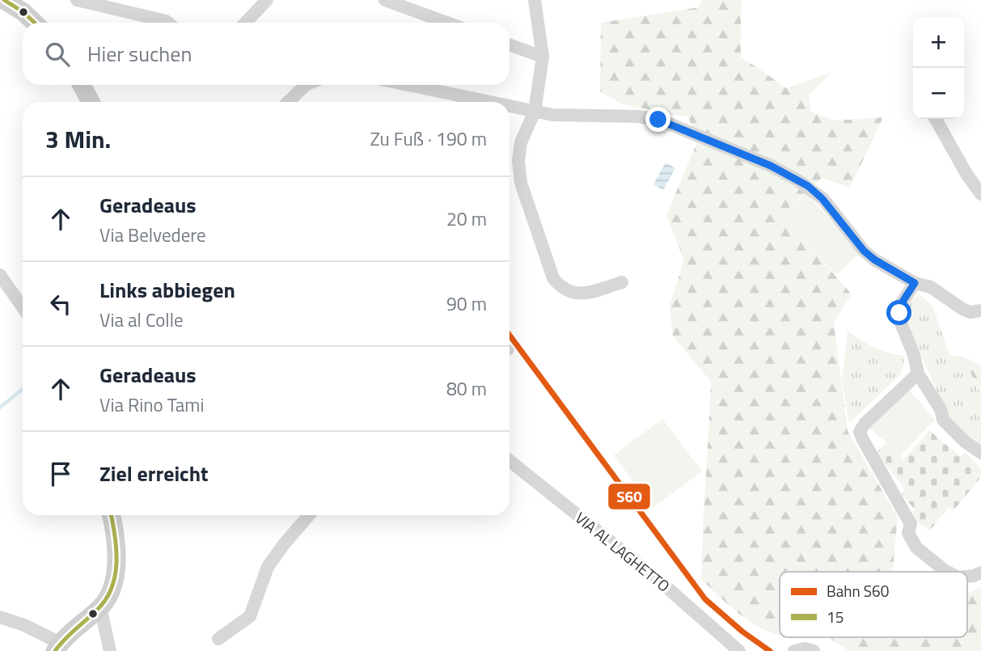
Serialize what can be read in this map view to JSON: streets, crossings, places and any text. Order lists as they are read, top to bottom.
{
  "streets": {
    "street": ["VIA AL LAGHETTO"]
  },
  "lines": ["transit line 15", "rail line S60"],
  "legend": ["Bahn S60", "15"],
  "page": {
    "map_buttons": ["+", "−"],
    "search": "Hier suchen",
    "heading": ["3 Min.", "Zu Fuß · 190 m"],
    "list": [
      ["Geradeaus", "Via Belvedere", "20 m"],
      ["Links abbiegen", "Via al Colle", "90 m"],
      ["Geradeaus", "Via Rino Tami", "80 m"],
      "Ziel erreicht"
    ]
  }
}
